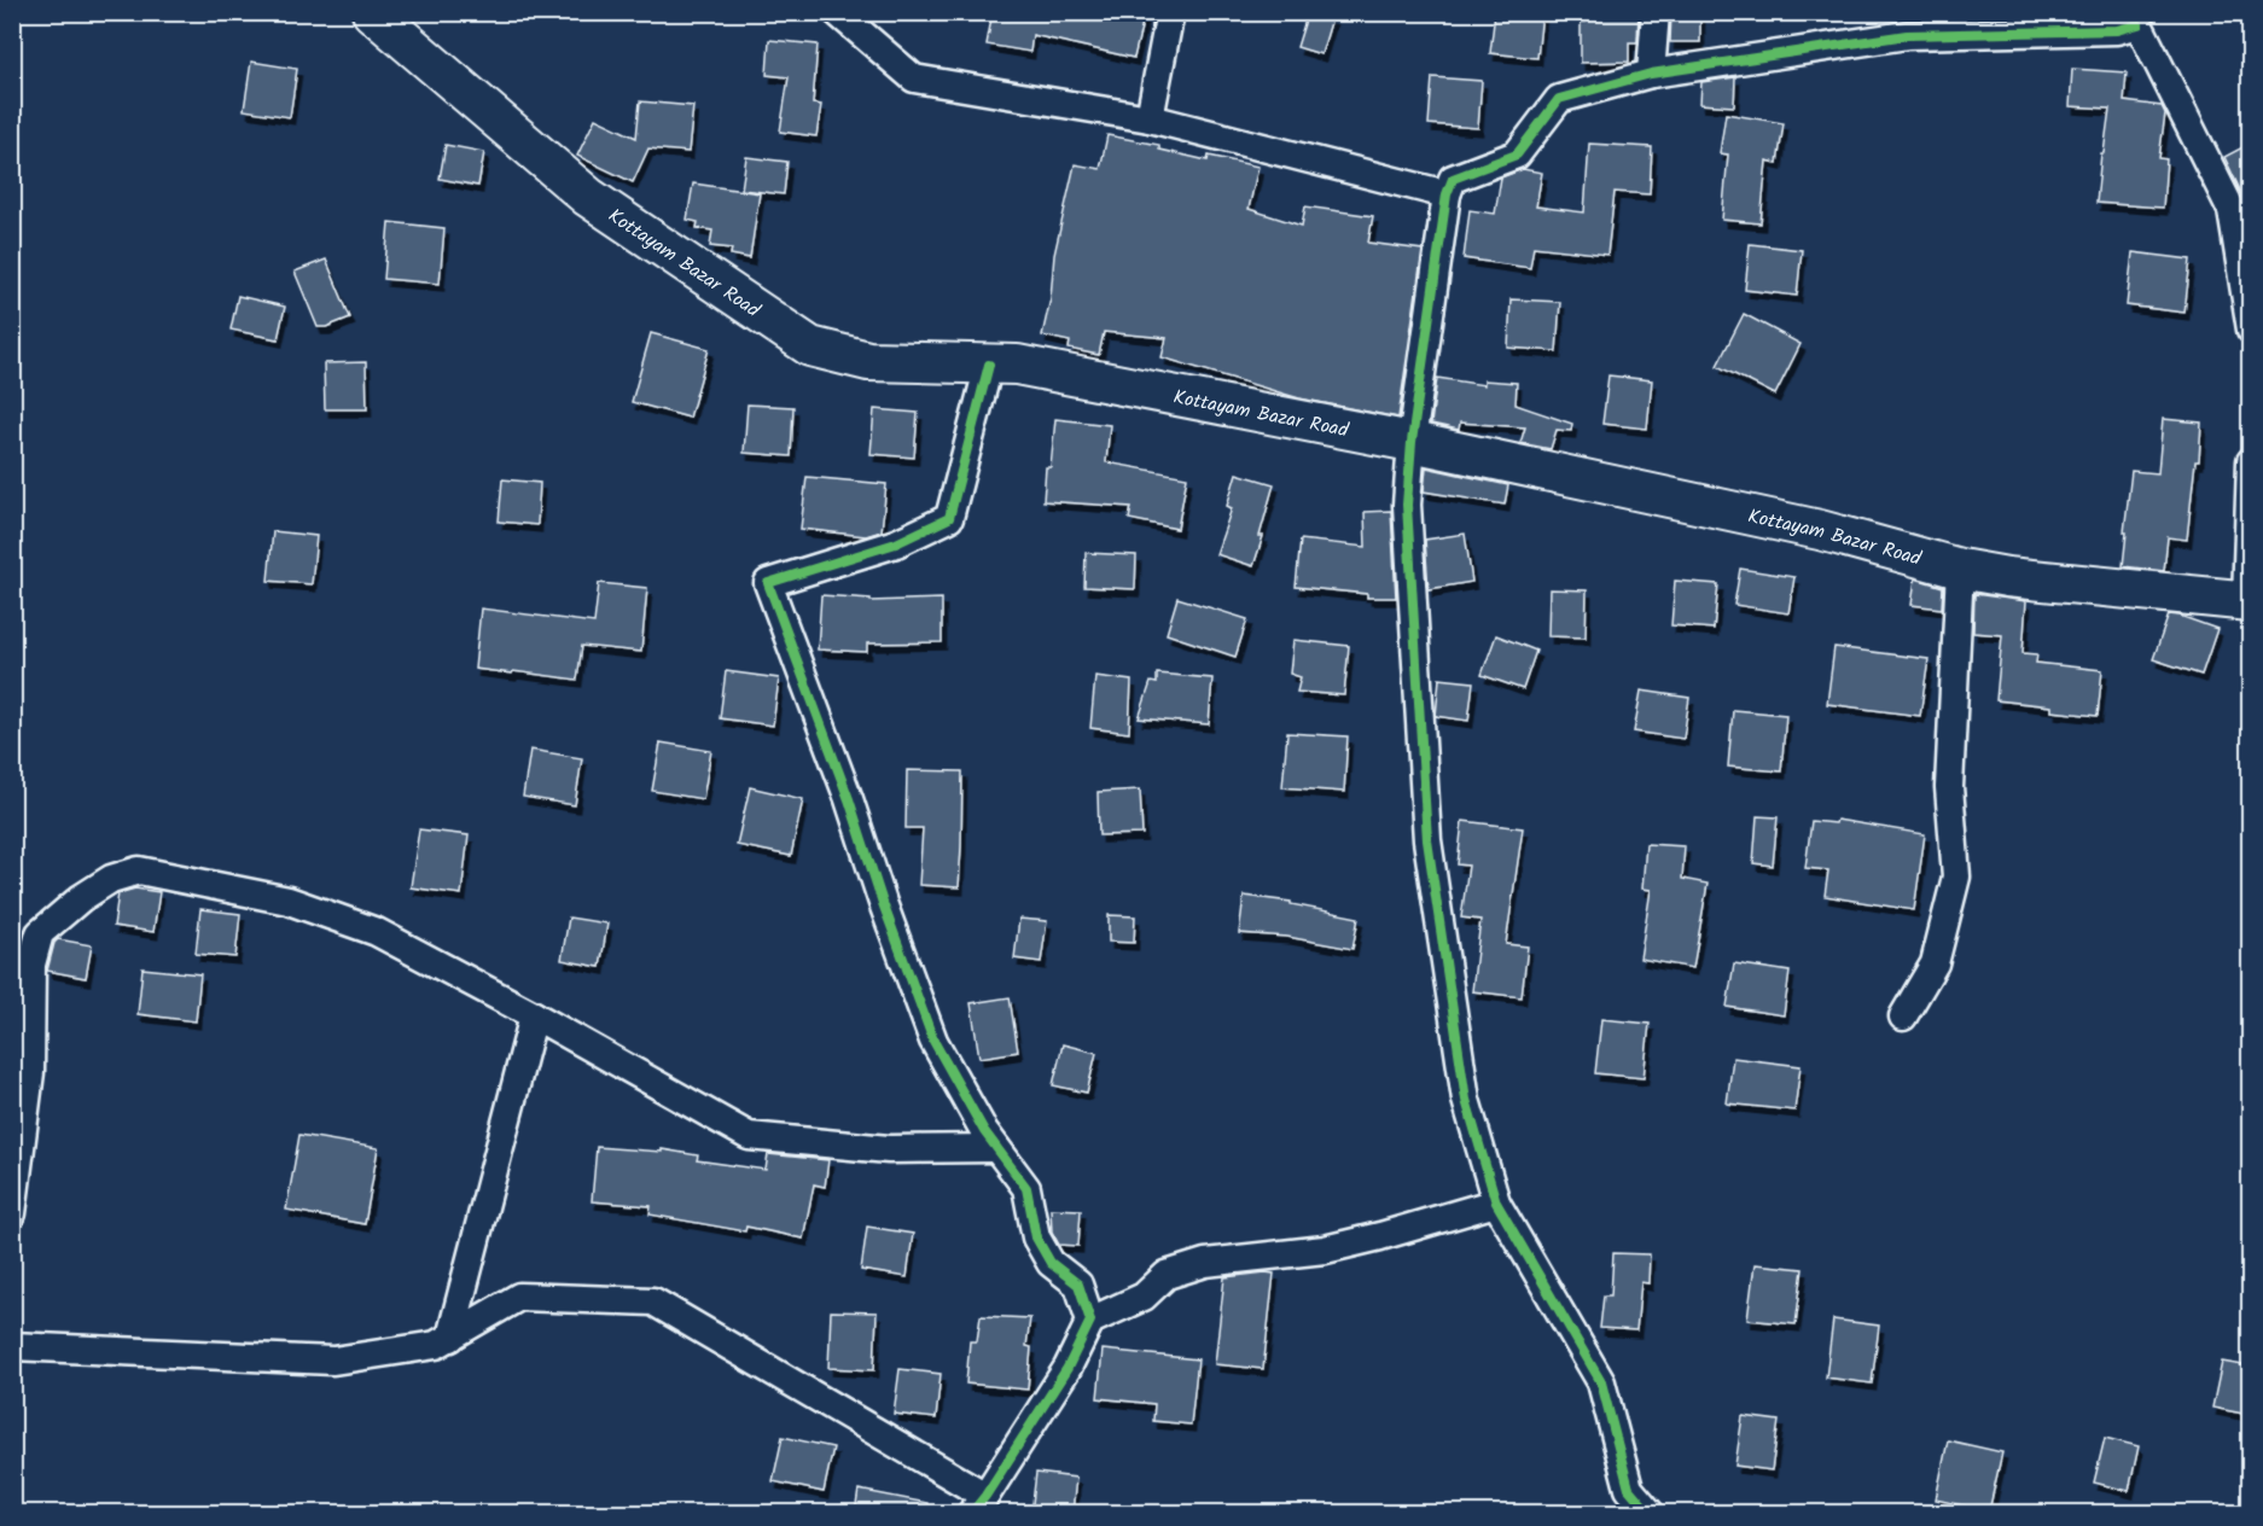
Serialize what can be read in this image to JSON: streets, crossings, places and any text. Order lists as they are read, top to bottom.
{
  "streets": {
    "main road": ["Kottayam Bazar Road"]
  }
}
